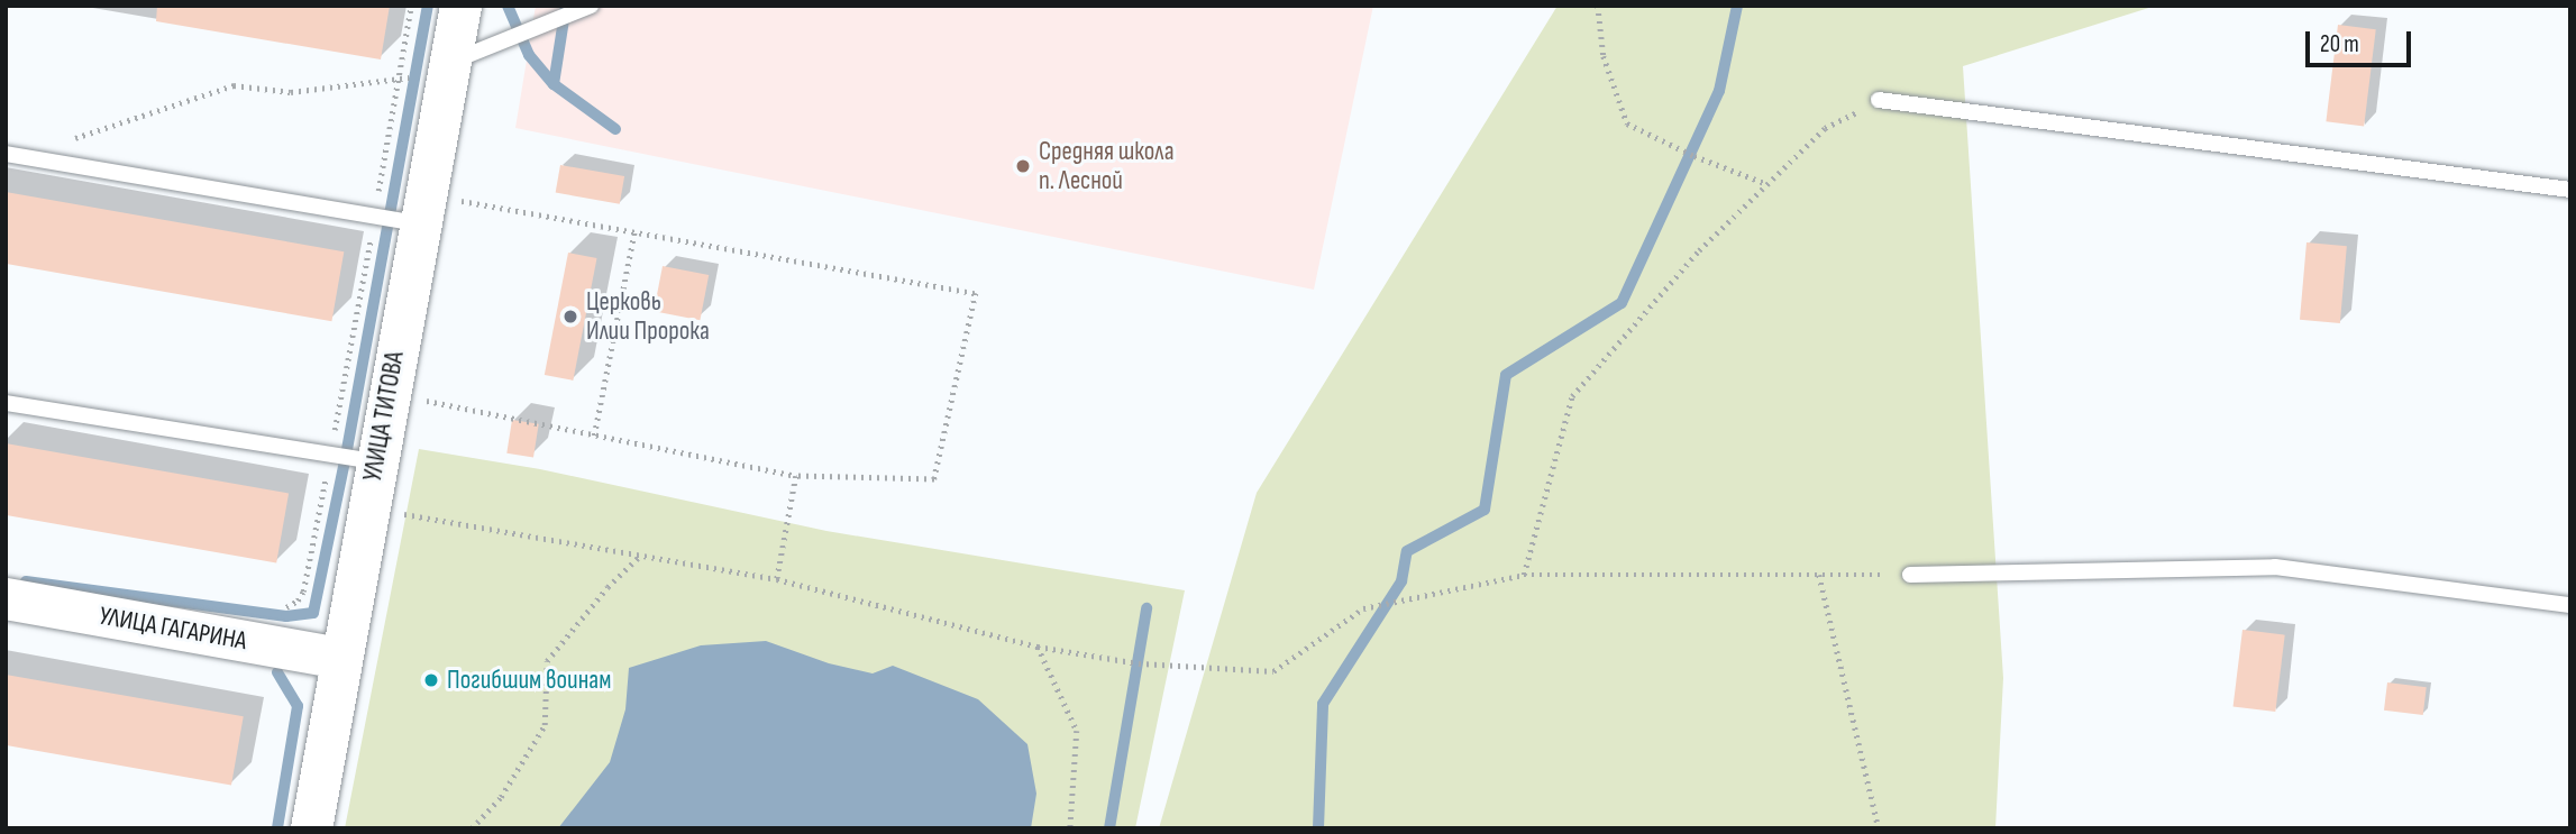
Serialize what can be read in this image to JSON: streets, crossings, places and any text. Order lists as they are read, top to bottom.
{
  "streets": {
    "street": ["УЛИЦА ТИТОВА", "УЛИЦА ГАГАРИНА"]
  },
  "crossings": [
    ["УЛИЦА ТИТОВА", "УЛИЦА ГАГАРИНА"]
  ],
  "places": ["Средняя школа п. Лесной", "Церковь Илии Пророка", "Погибшим воинам"],
  "scale_bar": "20 m"
}
